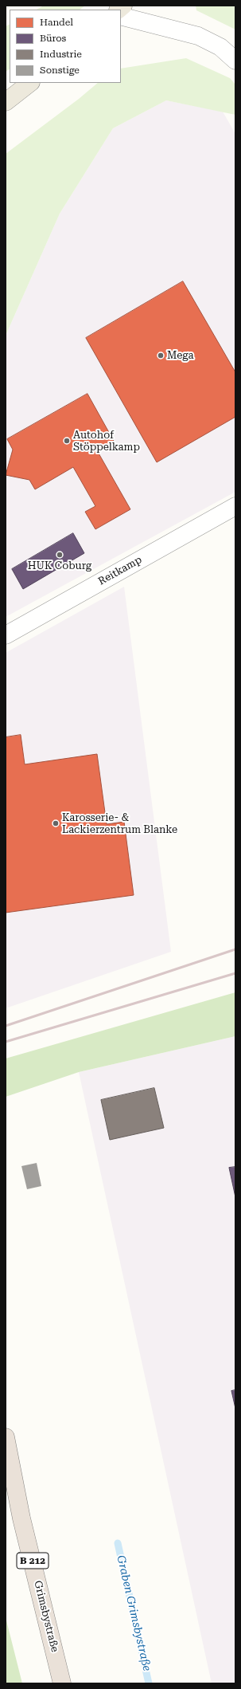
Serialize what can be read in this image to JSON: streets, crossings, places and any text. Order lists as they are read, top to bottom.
{
  "streets": {
    "highway": ["B 212", "Grimsbystraße"],
    "street": ["Reitkamp"]
  },
  "water": ["Graben Grimsbystraße"],
  "places": [
    "Mega",
    "Autohof Stöppelkamp",
    "HUK Coburg",
    "Karosserie- & Lackierzentrum Blanke"
  ],
  "legend": [
    "Handel",
    "Büros",
    "Industrie",
    "Sonstige"
  ]
}
